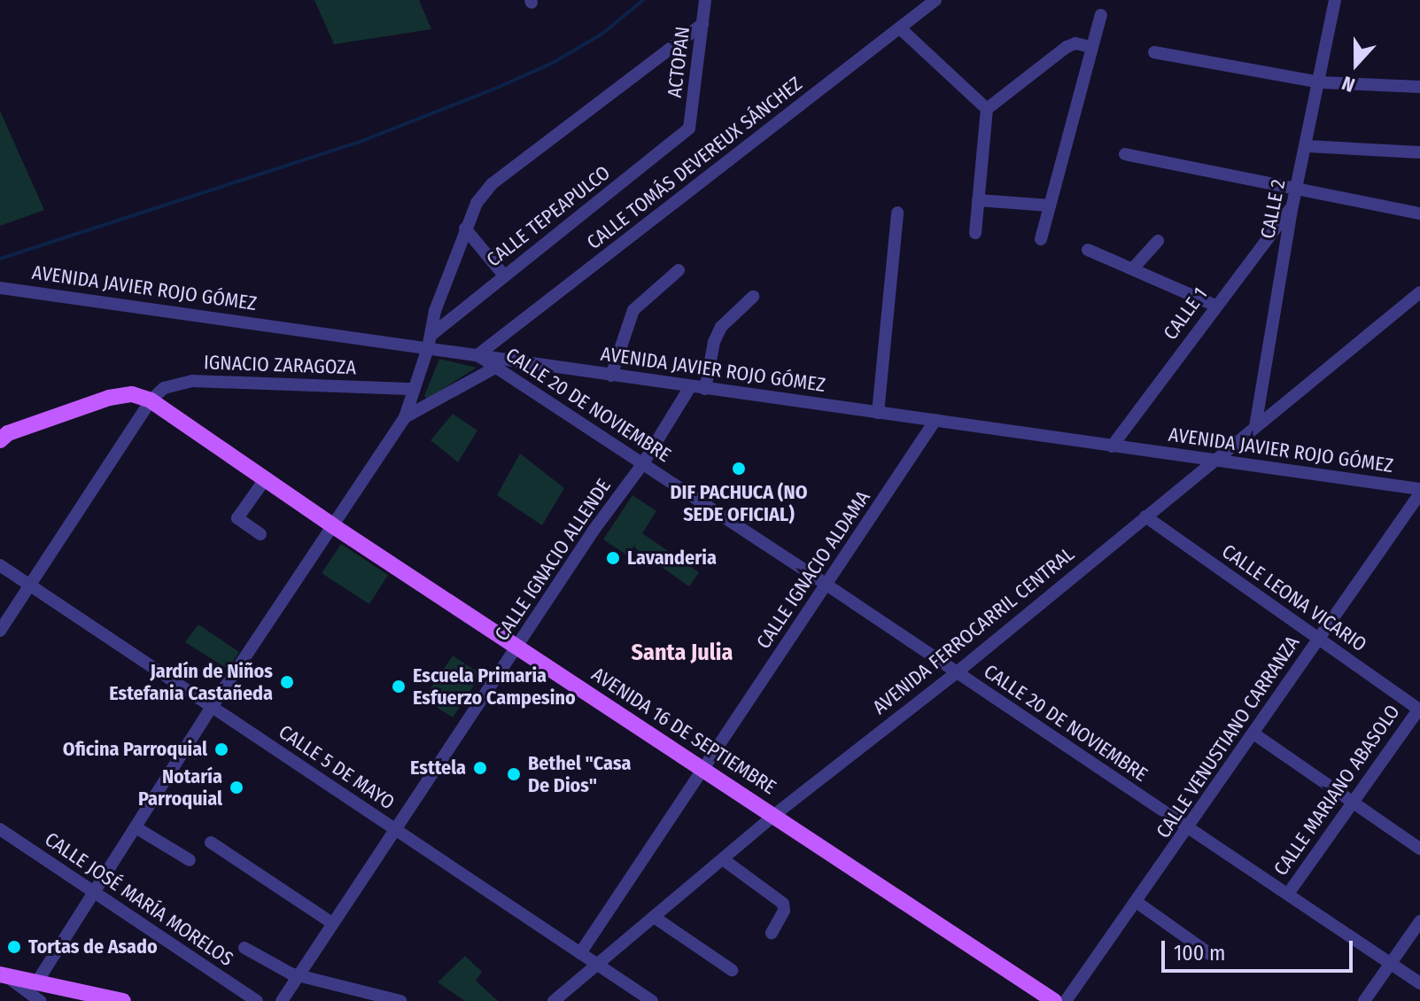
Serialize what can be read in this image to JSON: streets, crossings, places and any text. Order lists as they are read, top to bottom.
{
  "streets": {
    "main road": ["AVENIDA 16 DE SEPTIEMBRE"],
    "street": [
      "ACTOPAN",
      "CALLE TOMÁS DEVEREUX SÁNCHEZ",
      "CALLE 2",
      "CALLE TEPEAPULCO",
      "AVENIDA JAVIER ROJO GÓMEZ",
      "CALLE 1",
      "IGNACIO ZARAGOZA",
      "CALLE 20 DE NOVIEMBRE",
      "CALLE IGNACIO ALLENDE",
      "CALLE IGNACIO ALDAMA",
      "CALLE LEONA VICARIO",
      "AVENIDA FERROCARRIL CENTRAL",
      "CALLE VENUSTIANO CARRANZA",
      "CALLE 5 DE MAYO",
      "CALLE MARIANO ABASOLO",
      "CALLE JOSÉ MARÍA MORELOS"
    ]
  },
  "crossings": [
    ["ACTOPAN", "CALLE TEPEAPULCO"],
    ["CALLE TOMÁS DEVEREUX SÁNCHEZ", "AVENIDA JAVIER ROJO GÓMEZ"],
    ["CALLE TOMÁS DEVEREUX SÁNCHEZ", "CALLE 20 DE NOVIEMBRE"],
    ["CALLE 2", "CALLE 1"],
    ["CALLE 2", "AVENIDA FERROCARRIL CENTRAL"],
    ["AVENIDA JAVIER ROJO GÓMEZ", "CALLE 1"],
    ["AVENIDA JAVIER ROJO GÓMEZ", "CALLE 20 DE NOVIEMBRE"],
    ["AVENIDA JAVIER ROJO GÓMEZ", "CALLE IGNACIO ALLENDE"],
    ["AVENIDA JAVIER ROJO GÓMEZ", "CALLE IGNACIO ALDAMA"],
    ["AVENIDA JAVIER ROJO GÓMEZ", "AVENIDA FERROCARRIL CENTRAL"],
    ["AVENIDA JAVIER ROJO GÓMEZ", "CALLE VENUSTIANO CARRANZA"],
    ["IGNACIO ZARAGOZA", "AVENIDA 16 DE SEPTIEMBRE"],
    ["CALLE 20 DE NOVIEMBRE", "CALLE IGNACIO ALLENDE"],
    ["CALLE 20 DE NOVIEMBRE", "CALLE IGNACIO ALDAMA"],
    ["CALLE 20 DE NOVIEMBRE", "AVENIDA FERROCARRIL CENTRAL"],
    ["CALLE 20 DE NOVIEMBRE", "CALLE VENUSTIANO CARRANZA"],
    ["CALLE 20 DE NOVIEMBRE", "CALLE MARIANO ABASOLO"],
    ["CALLE IGNACIO ALLENDE", "AVENIDA 16 DE SEPTIEMBRE"],
    ["CALLE IGNACIO ALLENDE", "CALLE 5 DE MAYO"],
    ["CALLE IGNACIO ALDAMA", "AVENIDA 16 DE SEPTIEMBRE"],
    ["CALLE IGNACIO ALDAMA", "CALLE 5 DE MAYO"],
    ["CALLE LEONA VICARIO", "AVENIDA FERROCARRIL CENTRAL"],
    ["CALLE LEONA VICARIO", "CALLE VENUSTIANO CARRANZA"],
    ["CALLE LEONA VICARIO", "CALLE MARIANO ABASOLO"],
    ["AVENIDA FERROCARRIL CENTRAL", "AVENIDA 16 DE SEPTIEMBRE"],
    ["AVENIDA FERROCARRIL CENTRAL", "CALLE 5 DE MAYO"]
  ],
  "districts": ["Santa Julia"],
  "places": [
    "DIF PACHUCA (NO SEDE OFICIAL)",
    "Lavanderia",
    "Jardín de Niños Estefania Castañeda",
    "Escuela Primaria Esfuerzo Campesino",
    "Oficina Parroquial",
    "Esttela",
    "Bethel \"Casa De Dios\"",
    "Notaría Parroquial",
    "Tortas de Asado"
  ],
  "scale_bar": "100 m",
  "north": "bottom"
}
